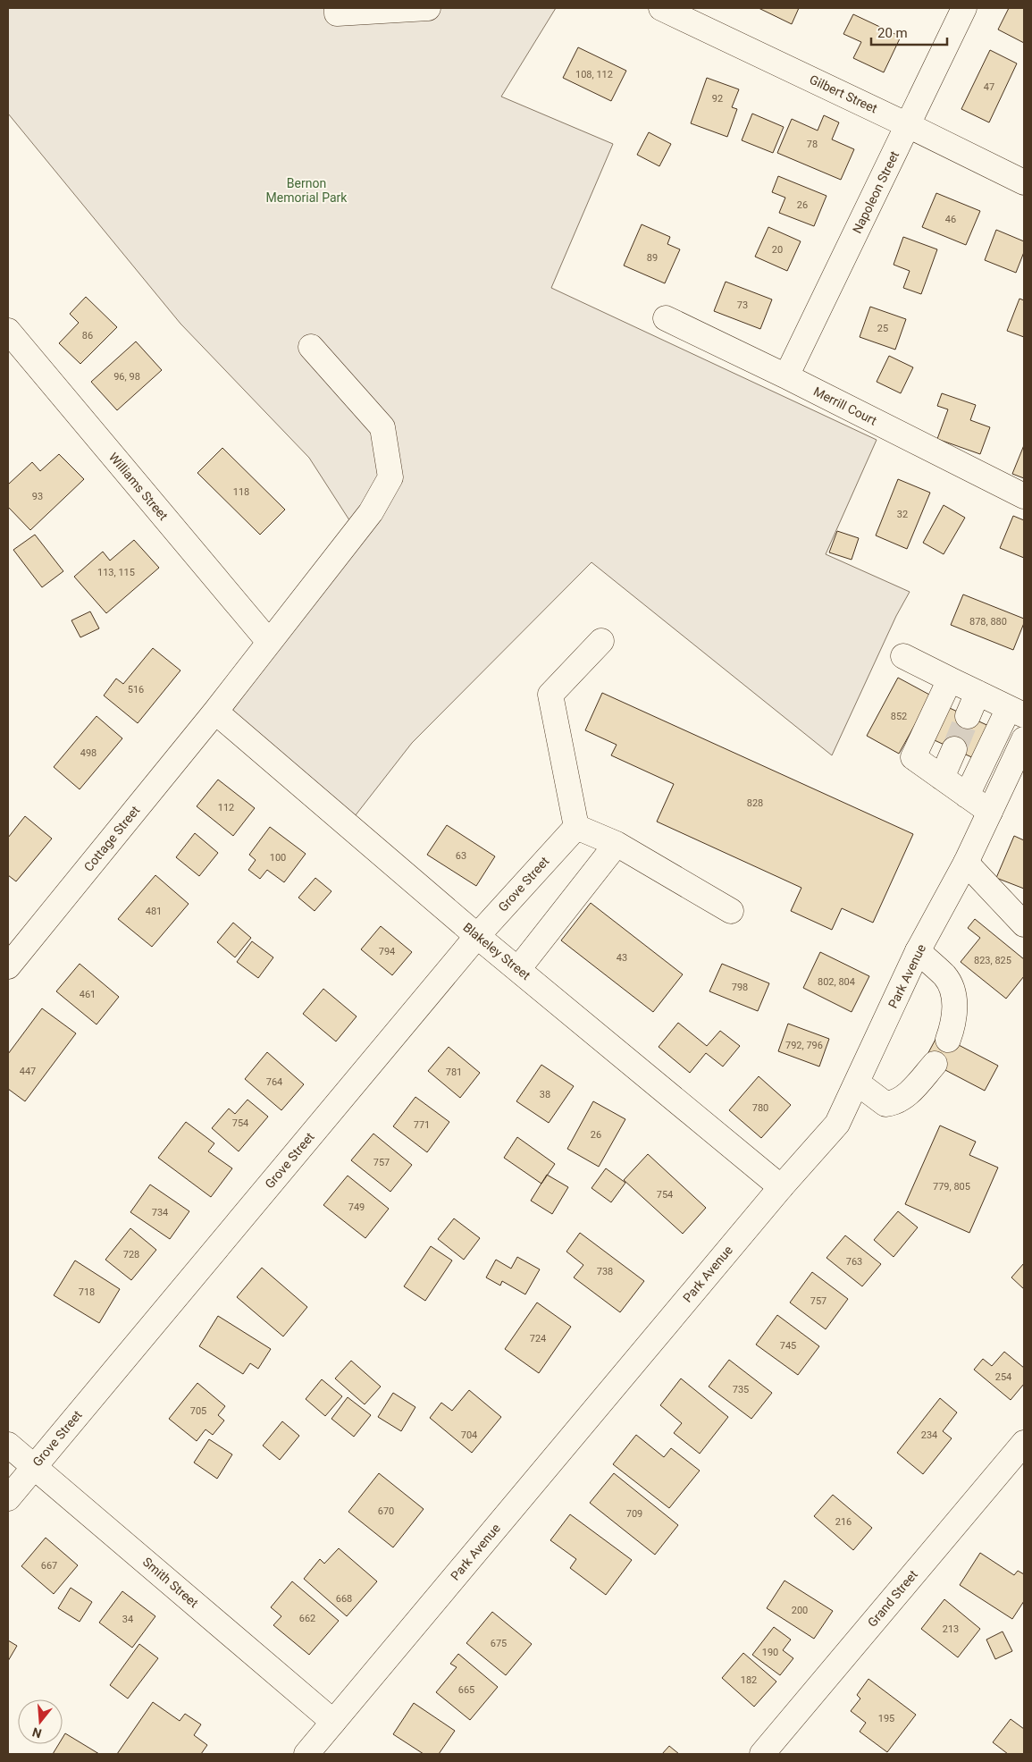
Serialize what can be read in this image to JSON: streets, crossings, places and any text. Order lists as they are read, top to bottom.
{
  "streets": {
    "street": [
      "Gilbert Street",
      "Napoleon Street",
      "Merrill Court",
      "Williams Street",
      "Cottage Street",
      "Grove Street",
      "Blakeley Street",
      "Park Avenue",
      "Smith Street",
      "Grand Street"
    ]
  },
  "crossings": [
    ["Gilbert Street", "Napoleon Street"],
    ["Napoleon Street", "Merrill Court"],
    ["Williams Street", "Cottage Street"],
    ["Cottage Street", "Blakeley Street"],
    ["Grove Street", "Blakeley Street"],
    ["Grove Street", "Smith Street"],
    ["Blakeley Street", "Park Avenue"],
    ["Park Avenue", "Smith Street"]
  ],
  "parks": ["Bernon Memorial Park"],
  "house_numbers": [
    "108, 112",
    "47",
    "92",
    "78",
    "26",
    "46",
    "20",
    "89",
    "73",
    "25",
    "86",
    "96, 98",
    "118",
    "93",
    "32",
    "113, 115",
    "878, 880",
    "516",
    "852",
    "498",
    "828",
    "112",
    "63",
    "100",
    "481",
    "794",
    "43",
    "823, 825",
    "802, 804",
    "798",
    "461",
    "792, 796",
    "447",
    "781",
    "764",
    "38",
    "780",
    "754",
    "771",
    "26",
    "757",
    "779, 805",
    "754",
    "749",
    "734",
    "728",
    "763",
    "738",
    "718",
    "757",
    "724",
    "745",
    "254",
    "735",
    "705",
    "704",
    "234",
    "670",
    "709",
    "216",
    "667",
    "668",
    "200",
    "662",
    "34",
    "213",
    "675",
    "190",
    "182",
    "665",
    "195"
  ],
  "scale_bar": "20 m",
  "north": "bottom"
}
